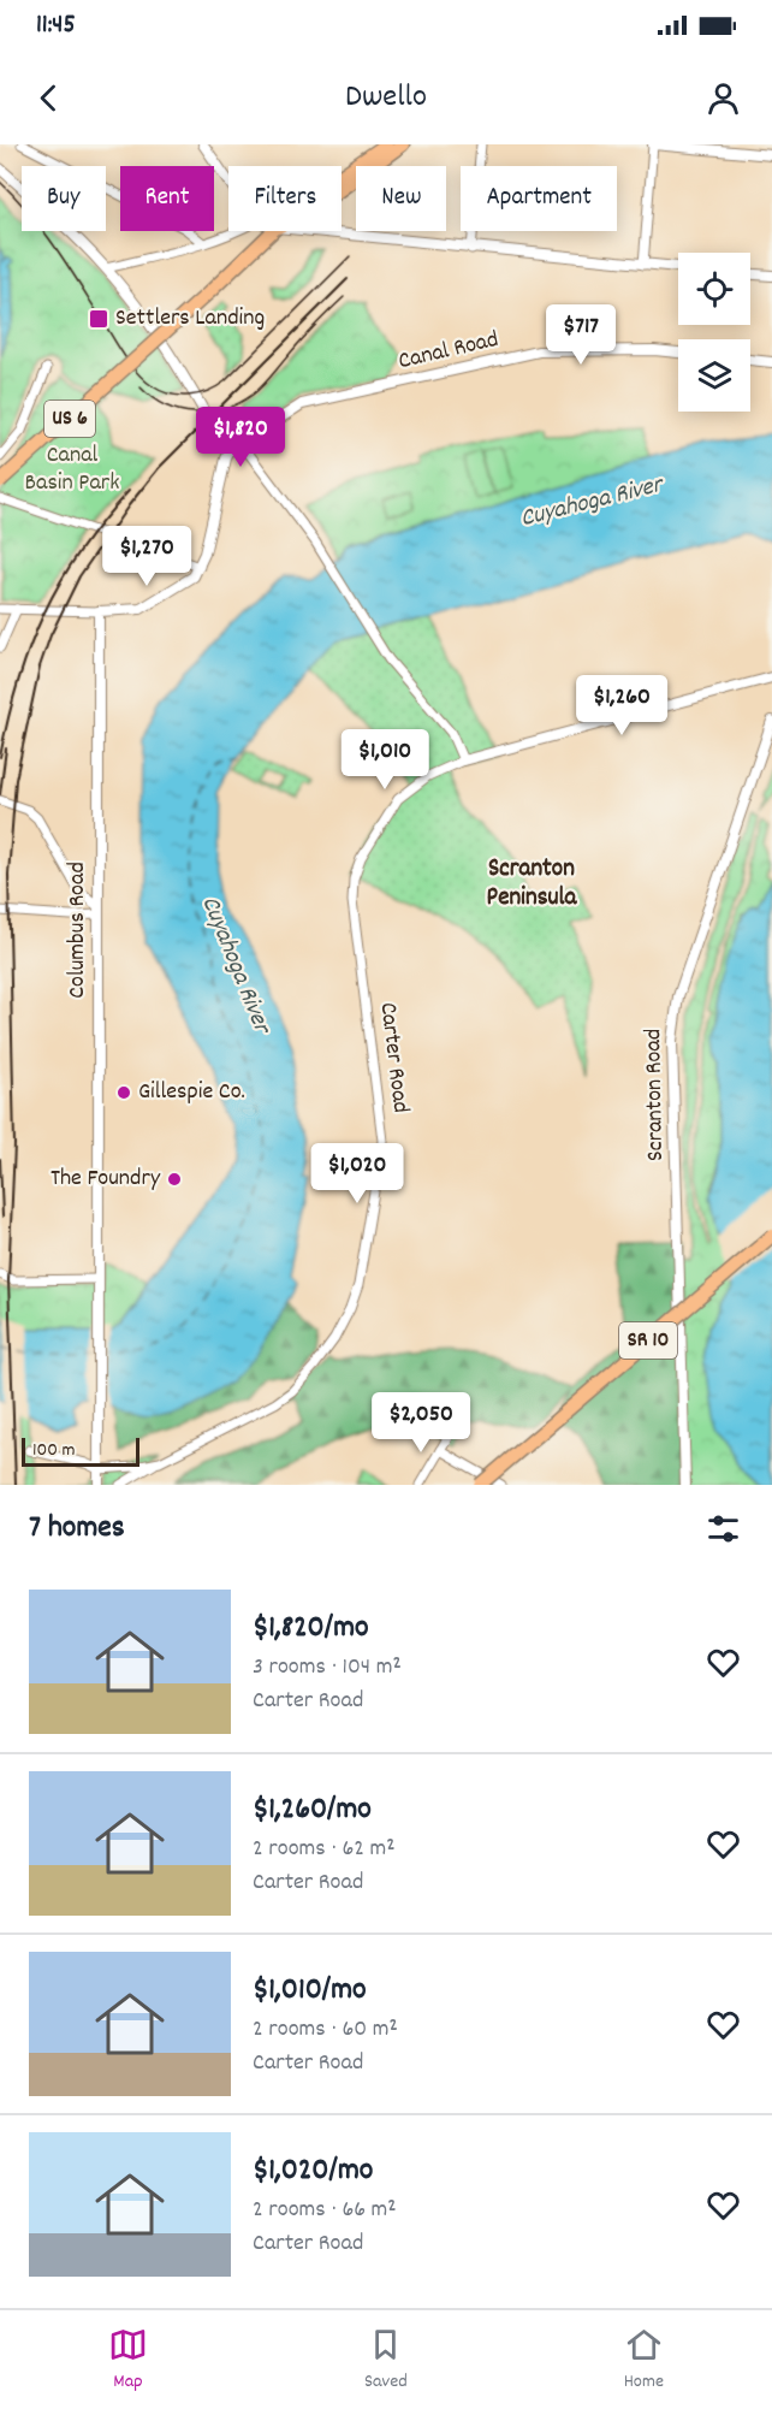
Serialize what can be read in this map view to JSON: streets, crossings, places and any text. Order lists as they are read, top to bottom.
{
  "streets": {
    "main road": ["US 6", "SR 10"],
    "street": [
      "Canal Road",
      "Columbus Road",
      "Carter Road",
      "Scranton Road"
    ]
  },
  "crossings": [
    ["Columbus Road", "Carter Road"]
  ],
  "districts": ["Scranton Peninsula"],
  "water": ["Cuyahoga River"],
  "parks": ["Canal Basin Park"],
  "places": {
    "transit": ["Settlers Landing"],
    "other": ["Gillespie Co.", "The Foundry"]
  },
  "scale_bar": "100 m",
  "page": {
    "status": "11:45",
    "header": "Dwello",
    "chip": [
      "Buy",
      "Rent",
      "Filters",
      "New",
      "Apartment"
    ],
    "price": [
      "$717",
      "$1,820",
      "$1,270",
      "$1,260",
      "$1,010",
      "$1,020",
      "$2,050"
    ],
    "scale": "100 m",
    "heading": "7 homes",
    "list": [
      {
        "name": "$1,820/mo",
        "note": "3 rooms · 104 m² · Carter Road"
      },
      {
        "name": "$1,260/mo",
        "note": "2 rooms · 62 m² · Carter Road"
      },
      {
        "name": "$1,010/mo",
        "note": "2 rooms · 60 m² · Carter Road"
      },
      {
        "name": "$1,020/mo",
        "note": "2 rooms · 66 m² · Carter Road"
      }
    ],
    "tabs": ["Map", "Saved", "Home"]
  }
}
